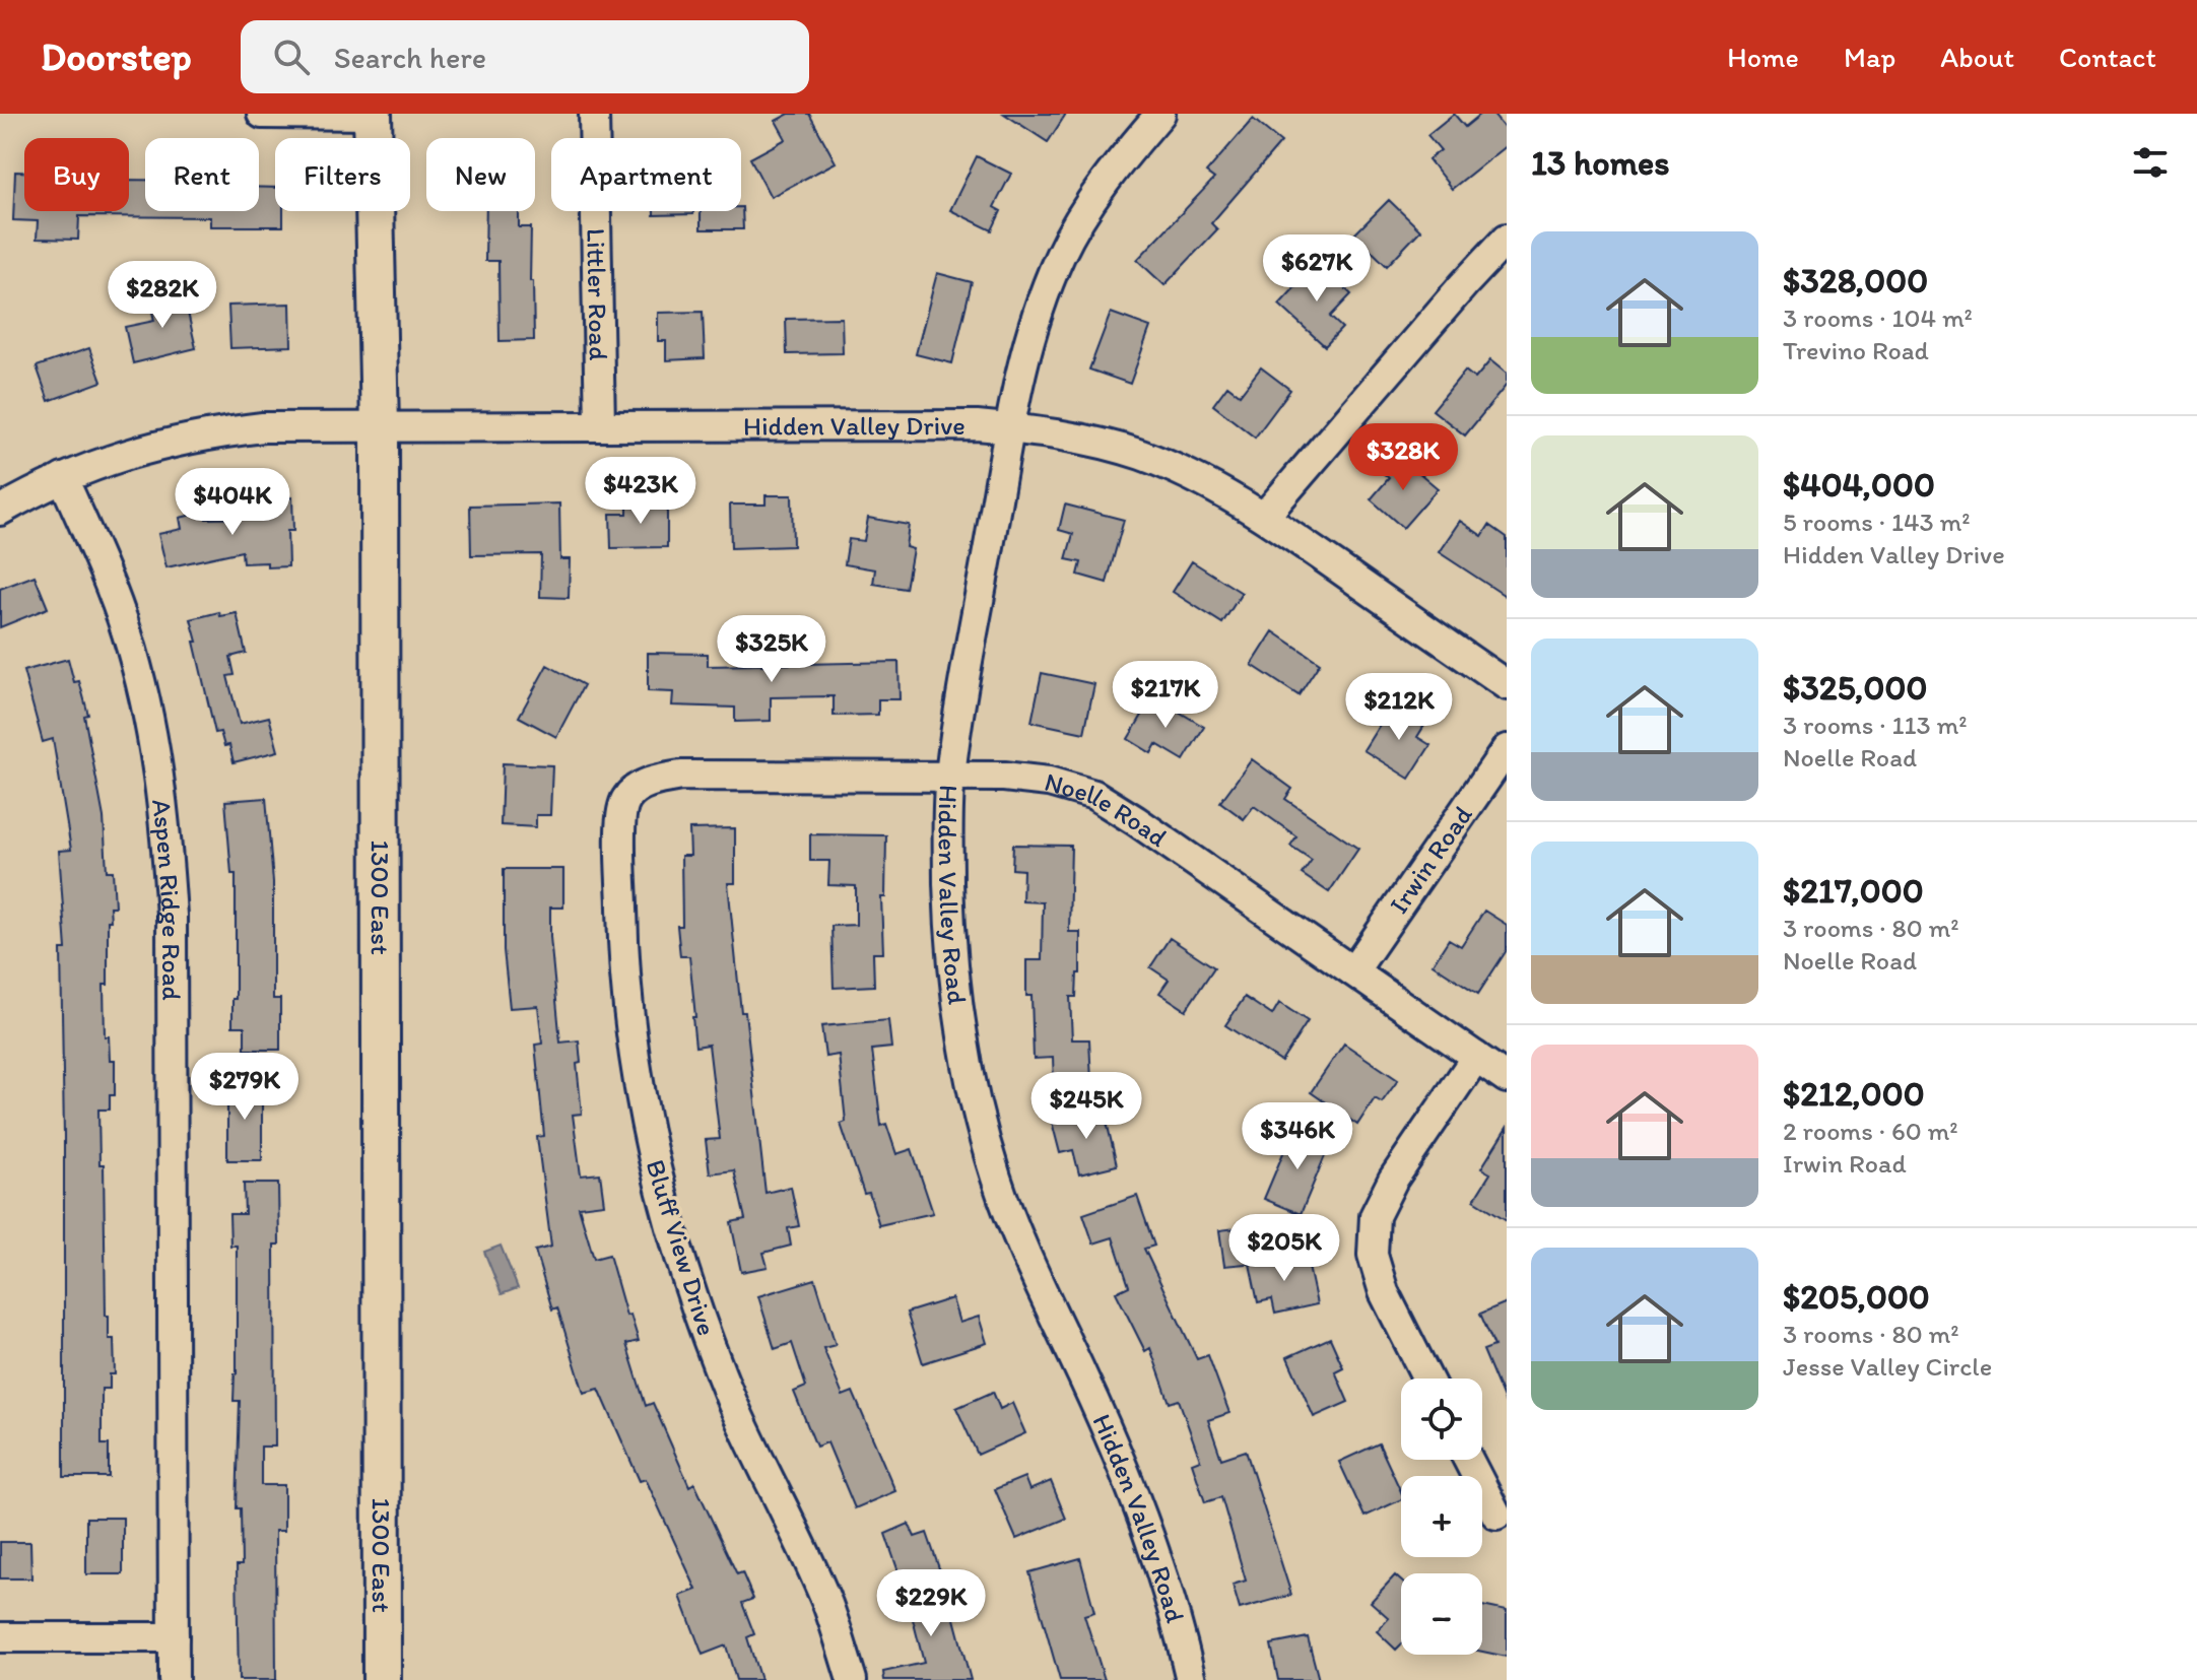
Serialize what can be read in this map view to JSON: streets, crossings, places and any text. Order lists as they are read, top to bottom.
{
  "streets": {
    "main road": ["1300 East"],
    "street": [
      "Littler Road",
      "Hidden Valley Drive",
      "Noelle Road",
      "Irwin Road",
      "Hidden Valley Road",
      "Aspen Ridge Road",
      "Bluff View Drive"
    ]
  },
  "crossings": [
    ["Littler Road", "Hidden Valley Drive"],
    ["Hidden Valley Drive", "Hidden Valley Road"],
    ["Hidden Valley Drive", "1300 East"],
    ["Hidden Valley Drive", "Aspen Ridge Road"],
    ["Noelle Road", "Irwin Road"],
    ["Noelle Road", "Hidden Valley Road"],
    ["Noelle Road", "Bluff View Drive"]
  ],
  "page": {
    "header": "Doorstep",
    "search": "Search here",
    "nav": [
      "Home",
      "Map",
      "About",
      "Contact"
    ],
    "heading": "13 homes",
    "chip": [
      "Buy",
      "Rent",
      "Filters",
      "New",
      "Apartment"
    ],
    "list": [
      {
        "name": "$328,000",
        "note": "3 rooms · 104 m² · Trevino Road"
      },
      {
        "name": "$404,000",
        "note": "5 rooms · 143 m² · Hidden Valley Drive"
      },
      {
        "name": "$325,000",
        "note": "3 rooms · 113 m² · Noelle Road"
      },
      {
        "name": "$217,000",
        "note": "3 rooms · 80 m² · Noelle Road"
      },
      {
        "name": "$212,000",
        "note": "2 rooms · 60 m² · Irwin Road"
      },
      {
        "name": "$205,000",
        "note": "3 rooms · 80 m² · Jesse Valley Circle"
      }
    ],
    "price": [
      "$627K",
      "$282K",
      "$328K",
      "$423K",
      "$404K",
      "$325K",
      "$217K",
      "$212K",
      "$279K",
      "$245K",
      "$346K",
      "$205K",
      "$229K"
    ],
    "map_buttons": ["+", "−"]
  }
}
